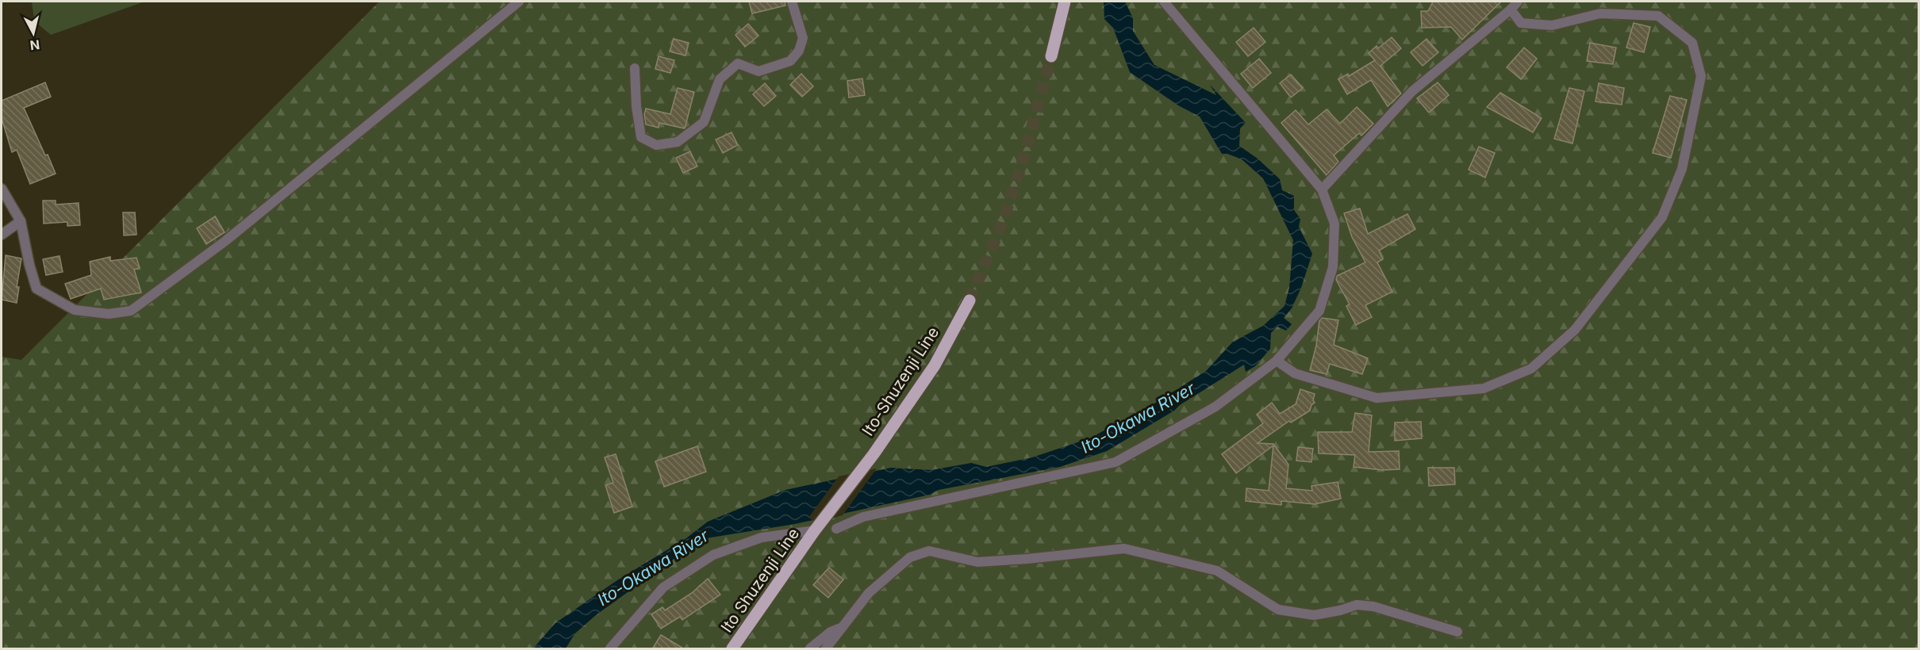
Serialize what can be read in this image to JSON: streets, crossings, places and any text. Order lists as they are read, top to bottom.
{
  "streets": {
    "main road": ["Ito-Shuzenji Line", "Ito Shuzenji Line"]
  },
  "crossings": [
    ["Ito-Shuzenji Line", "Ito Shuzenji Line"]
  ],
  "water": ["Ito-Okawa River"],
  "north": "bottom"
}
